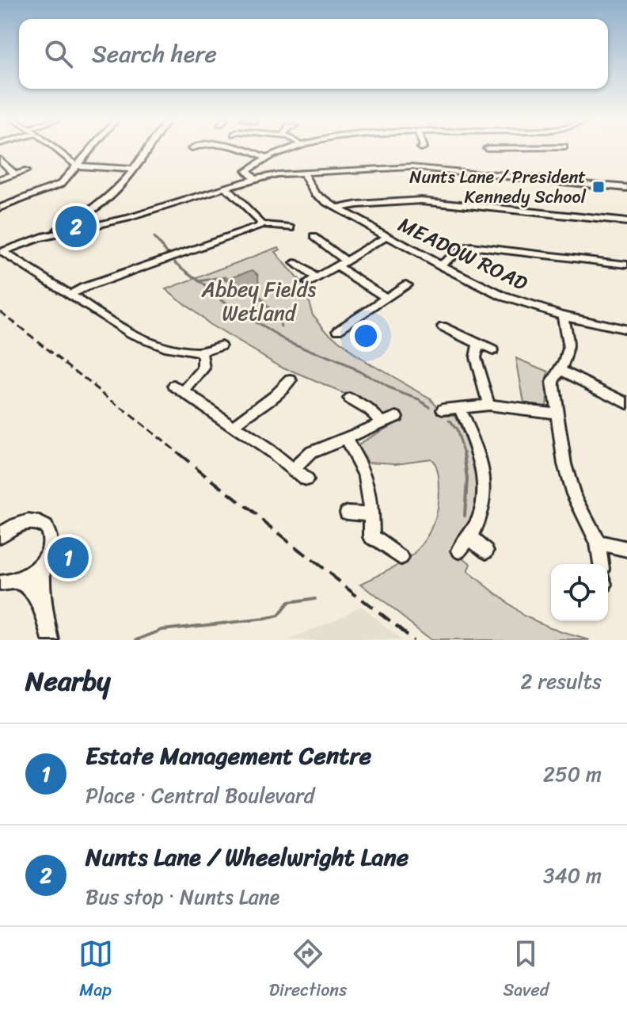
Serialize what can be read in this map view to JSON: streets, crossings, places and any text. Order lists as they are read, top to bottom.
{
  "streets": {
    "street": ["MEADOW ROAD"]
  },
  "parks": ["Abbey Fields Wetland"],
  "places": {
    "transit": ["Nunts Lane / President Kennedy School"]
  },
  "page": {
    "search": "Search here",
    "pins": ["2", "1"],
    "heading": ["Nearby", "2 results"],
    "list": [
      {
        "mark": "1",
        "name": "Estate Management Centre",
        "note": "Place · Central Boulevard",
        "value": "250 m"
      },
      {
        "mark": "2",
        "name": "Nunts Lane / Wheelwright Lane",
        "note": "Bus stop · Nunts Lane",
        "value": "340 m"
      }
    ],
    "nav": ["Map", "Directions", "Saved"]
  }
}
